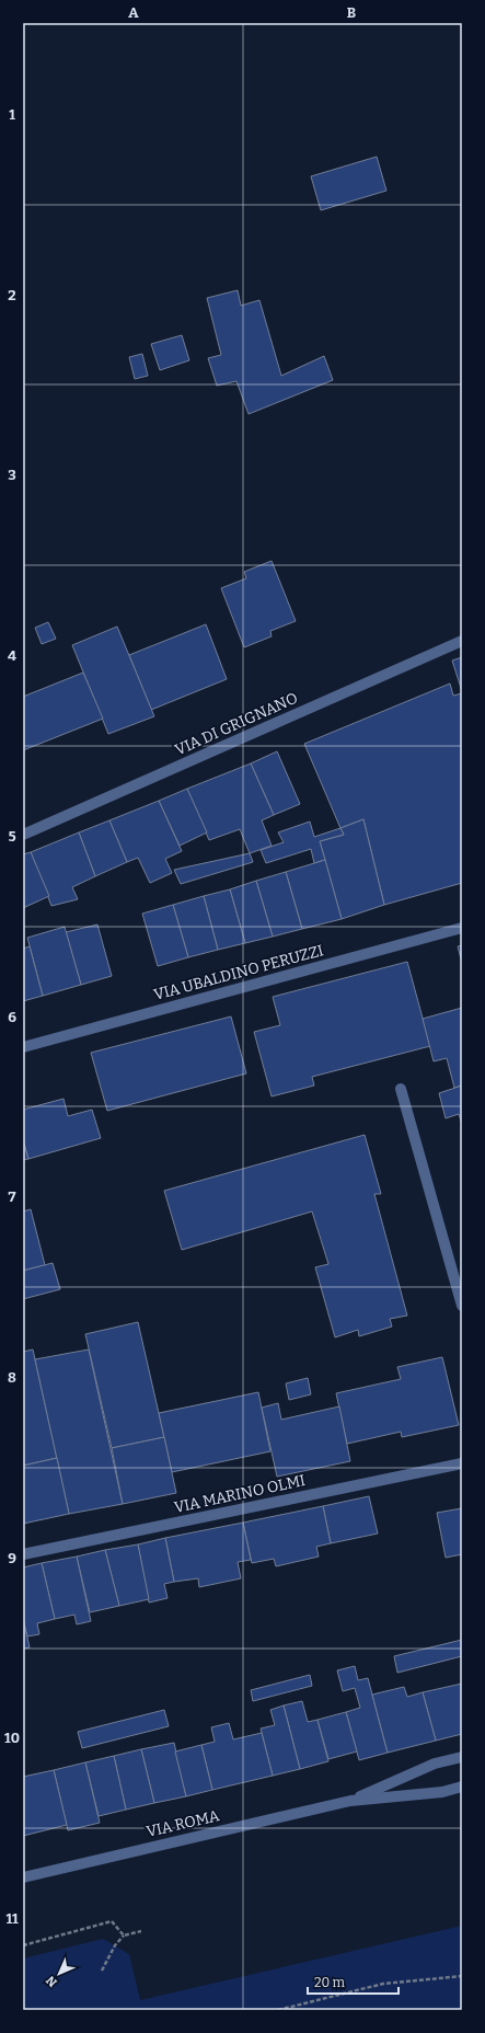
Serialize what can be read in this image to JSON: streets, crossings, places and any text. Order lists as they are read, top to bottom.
{
  "streets": {
    "street": [
      "VIA DI GRIGNANO",
      "VIA UBALDINO PERUZZI",
      "VIA MARINO OLMI",
      "VIA ROMA"
    ]
  },
  "scale_bar": "20 m",
  "north": "bottom left",
  "grid": {
    "columns": ["A", "B"],
    "rows": [
      "1",
      "2",
      "3",
      "4",
      "5",
      "6",
      "7",
      "8",
      "9",
      "10",
      "11"
    ]
  }
}
